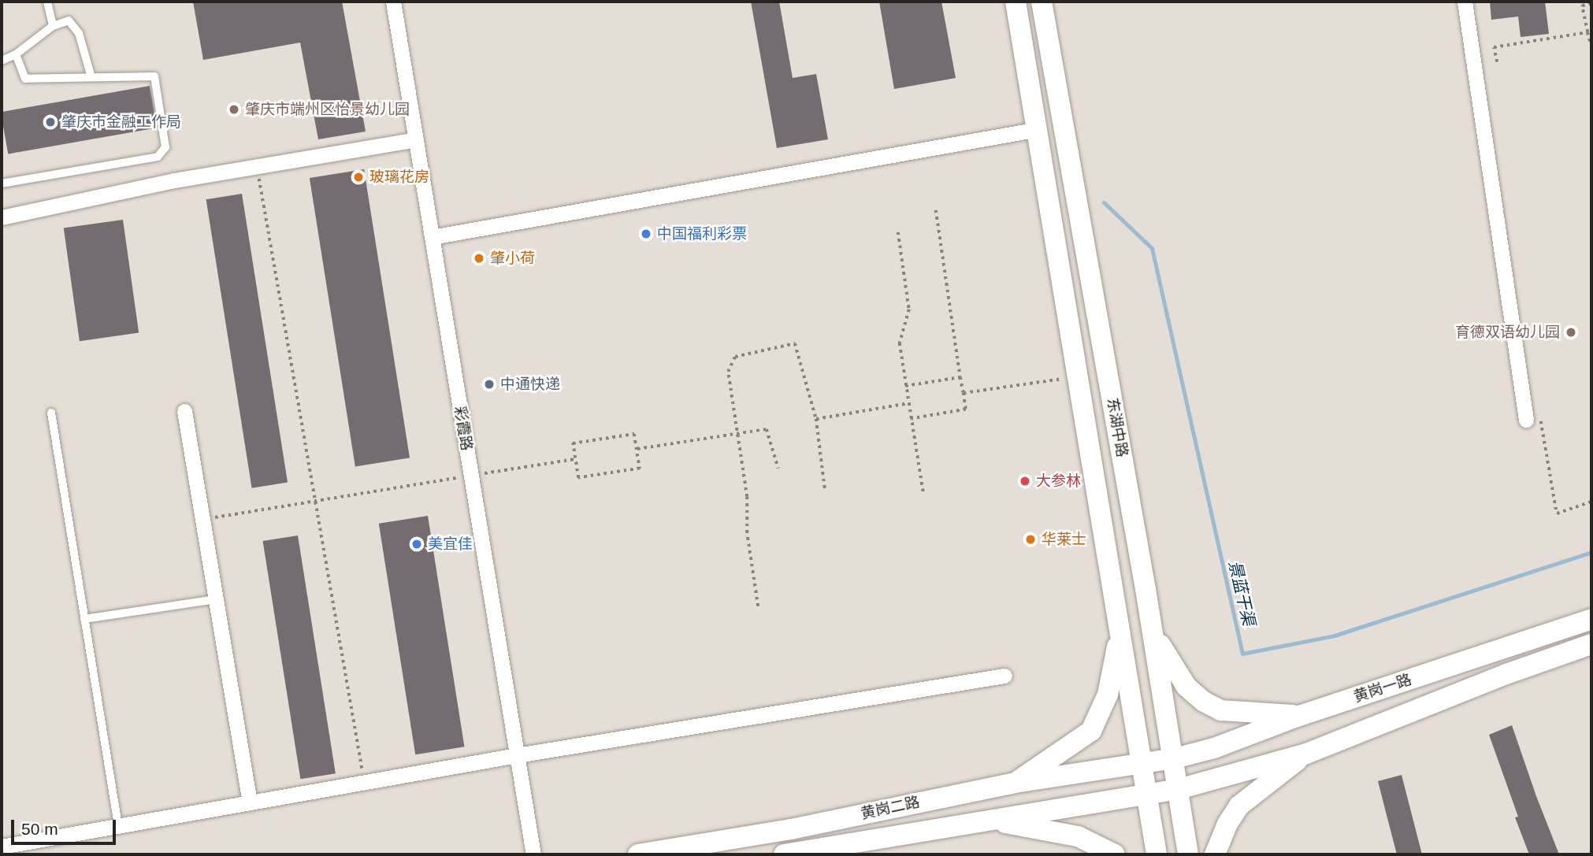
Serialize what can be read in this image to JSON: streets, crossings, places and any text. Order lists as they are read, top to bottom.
{
  "streets": {
    "main road": ["东湖中路", "黄岗一路", "黄岗二路"],
    "street": ["彩霞路"]
  },
  "crossings": [
    ["东湖中路", "黄岗一路"],
    ["东湖中路", "黄岗二路"],
    ["黄岗一路", "黄岗二路"]
  ],
  "water": ["景蓝干渠"],
  "places": [
    "肇庆市端州区怡景幼儿园",
    "肇庆市金融工作局",
    "玻璃花房",
    "中国福利彩票",
    "肇小荷",
    "育德双语幼儿园",
    "中通快递",
    "大参林",
    "华莱士",
    "美宜佳"
  ],
  "scale_bar": "50 m"
}
